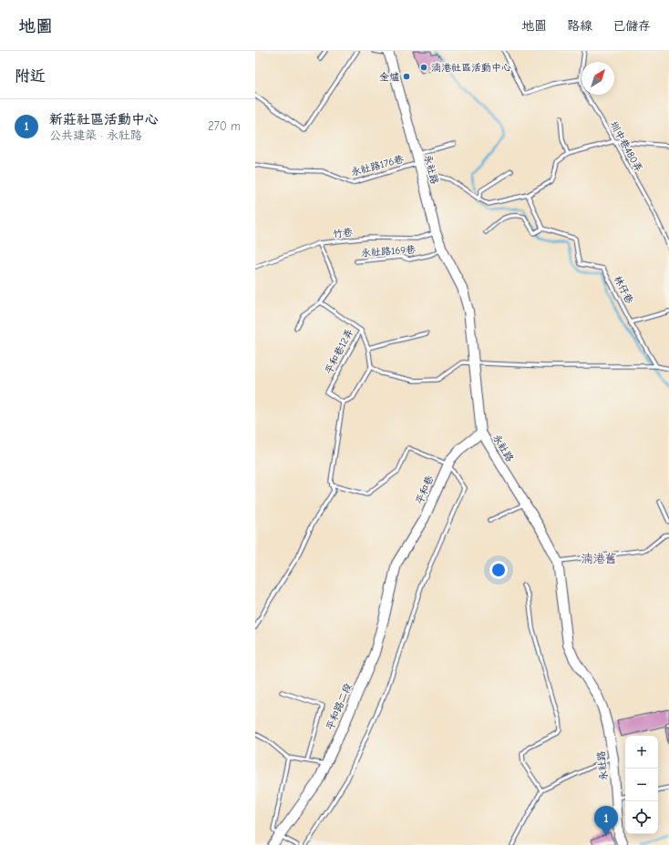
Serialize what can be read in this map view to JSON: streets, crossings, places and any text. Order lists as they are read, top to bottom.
{
  "streets": {
    "street": ["永社路", "平和巷", "平和路二段"],
    "lane": [
      "圳中巷480弄",
      "永社路176巷",
      "竹巷",
      "永社路169巷",
      "林仔巷",
      "平和巷12弄"
    ]
  },
  "crossings": [
    ["永社路176巷", "永社路"],
    ["永社路", "竹巷"],
    ["永社路", "永社路169巷"],
    ["永社路", "平和巷"],
    ["平和巷", "平和路二段"]
  ],
  "districts": ["湳港舊"],
  "places": ["湳港社區活動中心", "金爐"],
  "north": "top right",
  "page": {
    "header": "地圖",
    "nav": ["地圖", "路線", "已儲存"],
    "heading": "附近",
    "list": [
      {
        "mark": "1",
        "name": "新莊社區活動中心",
        "note": "公共建築 · 永社路",
        "value": "270 m"
      }
    ],
    "map_buttons": ["+", "−"],
    "pins": "1"
  }
}
